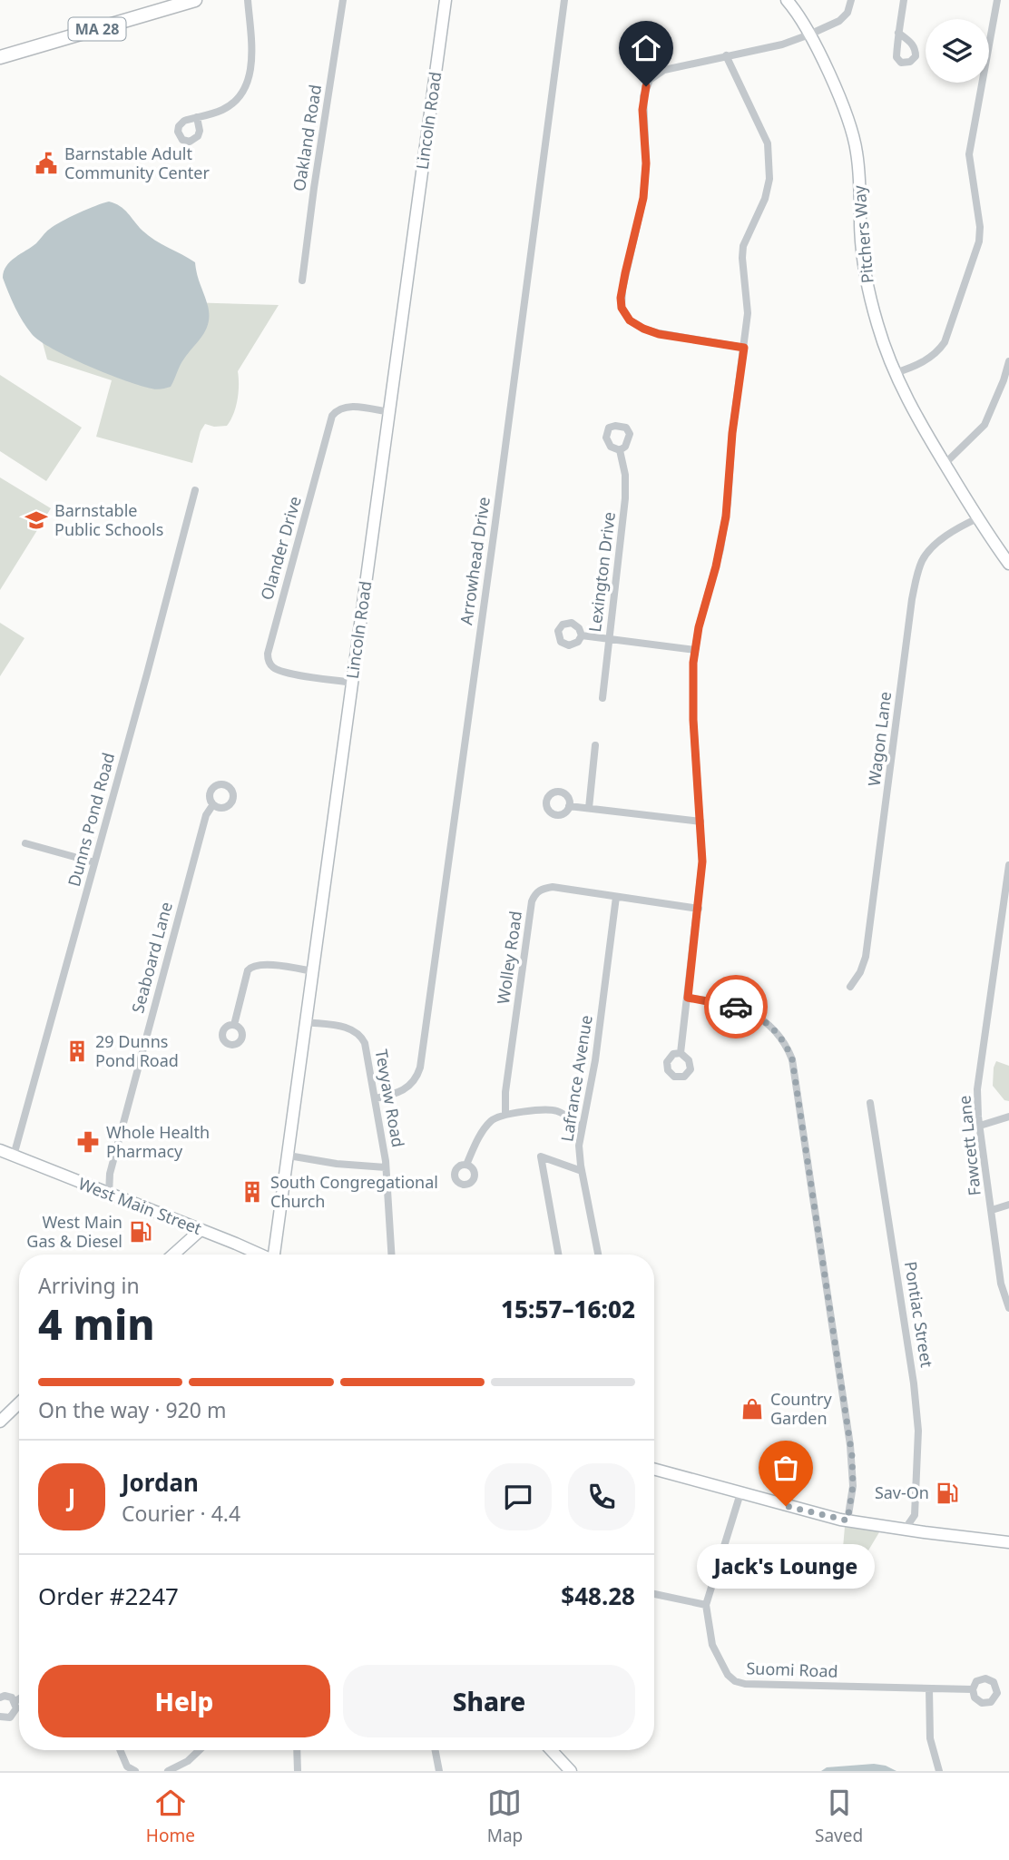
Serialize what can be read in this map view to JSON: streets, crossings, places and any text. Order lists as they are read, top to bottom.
{
  "streets": {
    "main road": ["MA 28"],
    "street": [
      "Lincoln Road",
      "Oakland Road",
      "Pitchers Way",
      "Olander Drive",
      "Arrowhead Drive",
      "Lexington Drive",
      "Wagon Lane",
      "Dunns Pond Road",
      "Seaboard Lane",
      "Wolley Road",
      "Lafrance Avenue",
      "Tevyaw Road",
      "Fawcett Lane",
      "West Main Street",
      "Pontiac Street",
      "Suomi Road"
    ]
  },
  "crossings": [
    ["Lincoln Road", "Olander Drive"],
    ["Lincoln Road", "Tevyaw Road"],
    ["Pitchers Way", "Wagon Lane"],
    ["Arrowhead Drive", "Tevyaw Road"],
    ["Dunns Pond Road", "West Main Street"],
    ["Seaboard Lane", "West Main Street"],
    ["Wolley Road", "Lafrance Avenue"]
  ],
  "places": {
    "public building": ["Barnstable Adult Community Center"],
    "school or university": ["Barnstable Public Schools"],
    "building": ["29 Dunns Pond Road", "South Congregational Church"],
    "pharmacy": ["Whole Health Pharmacy"],
    "fuel station": ["West Main Gas & Diesel", "Sav-On"],
    "shop": ["Country Garden"],
    "other": ["Jack's Lounge"]
  },
  "page": {
    "heading": ["4 min", "Arriving in", "15:57–16:02"],
    "panel": [
      "Jordan",
      "Courier · 4.4",
      "Order #2247",
      "$48.28"
    ],
    "bar": "On the way · 920 m",
    "round": "J",
    "bubble": "Jack's Lounge",
    "buttons": ["Help", "Share"],
    "tabs": ["Home", "Map", "Saved"]
  }
}
